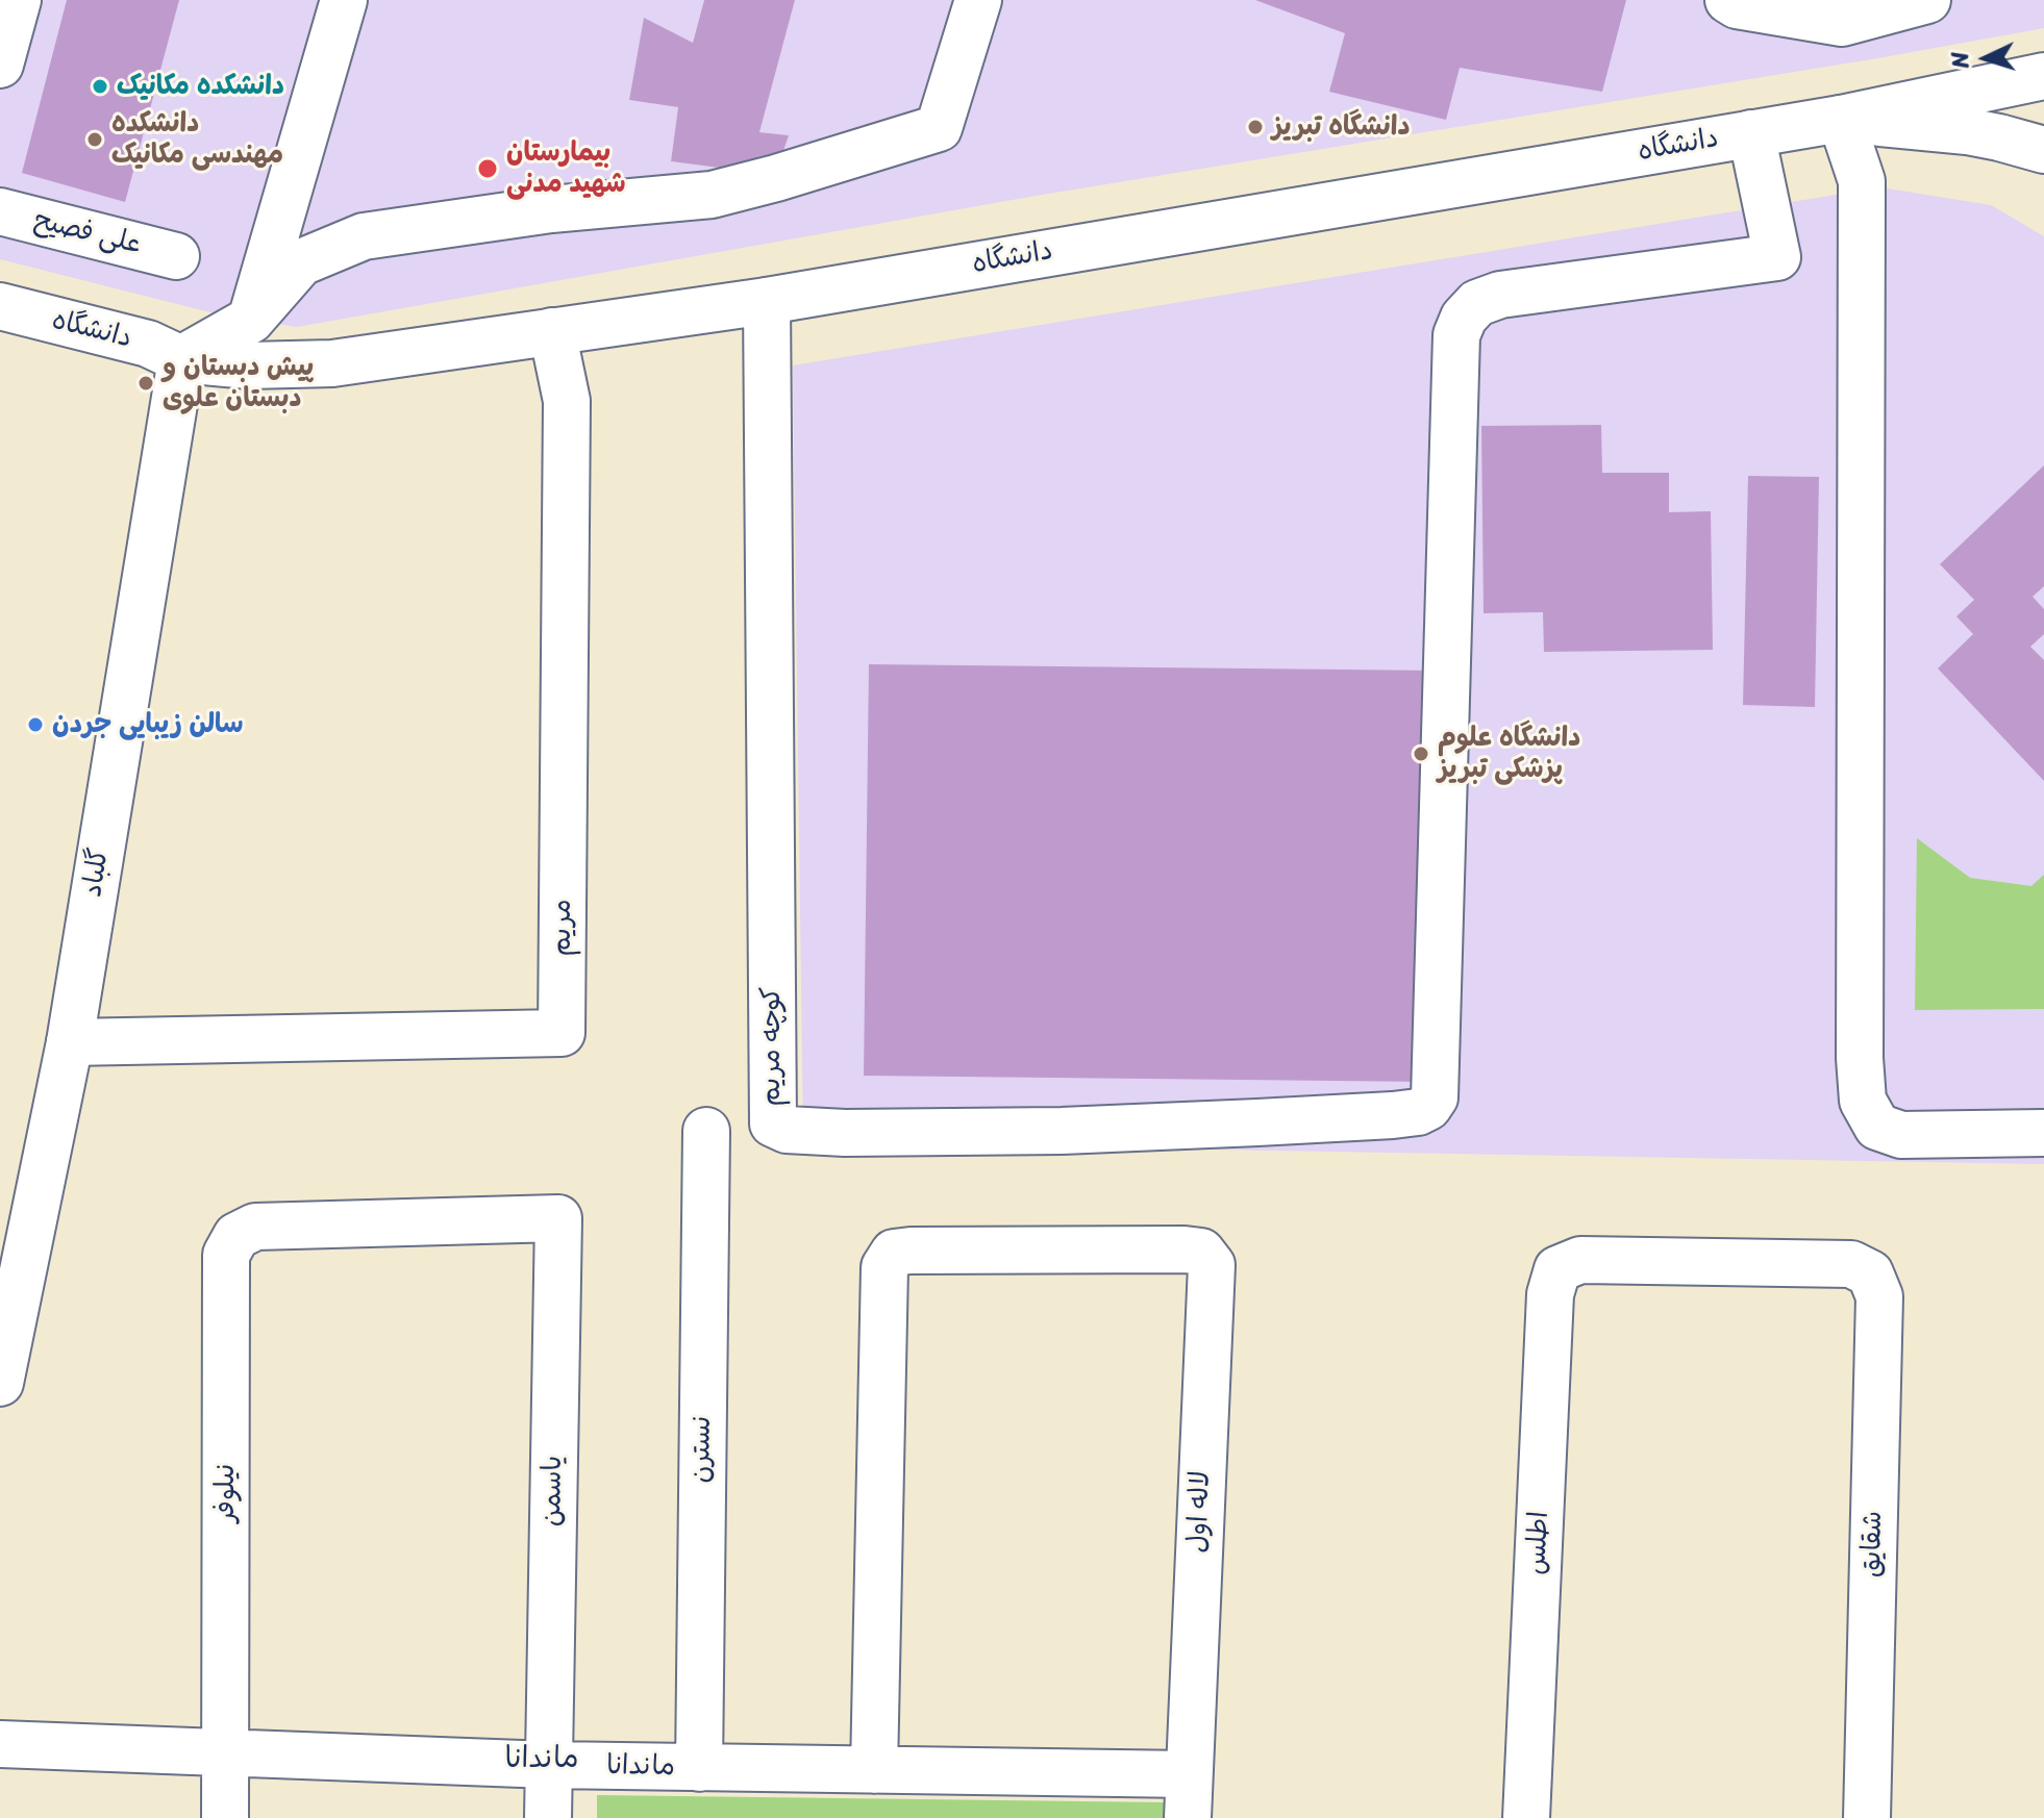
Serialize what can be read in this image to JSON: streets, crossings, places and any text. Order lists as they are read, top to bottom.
{
  "streets": {
    "street": [
      "دانشگاه",
      "علی فصیح",
      "گلباد",
      "مریم",
      "کوچه مریم",
      "نسترن",
      "یاسمن",
      "نیلوفر",
      "لاله اول",
      "اطلس",
      "شقایق",
      "ماندانا"
    ]
  },
  "crossings": [
    ["دانشگاه", "گلباد"],
    ["دانشگاه", "مریم"],
    ["دانشگاه", "کوچه مریم"],
    ["گلباد", "مریم"],
    ["نسترن", "ماندانا"],
    ["یاسمن", "نیلوفر"],
    ["یاسمن", "ماندانا"],
    ["نیلوفر", "ماندانا"],
    ["لاله اول", "ماندانا"],
    ["اطلس", "شقایق"]
  ],
  "districts": ["ماندانا"],
  "places": [
    "دانشکده مکانیک",
    "دانشگاه تبریز",
    "دانشکده مهندسی مکانیک",
    "بیمارستان شهید مدنی",
    "پیش دبستان و دبستان علوی",
    "سالن زیبایی جردن",
    "دانشگاه علوم پزشکی تبریز"
  ],
  "north": "left"
}
